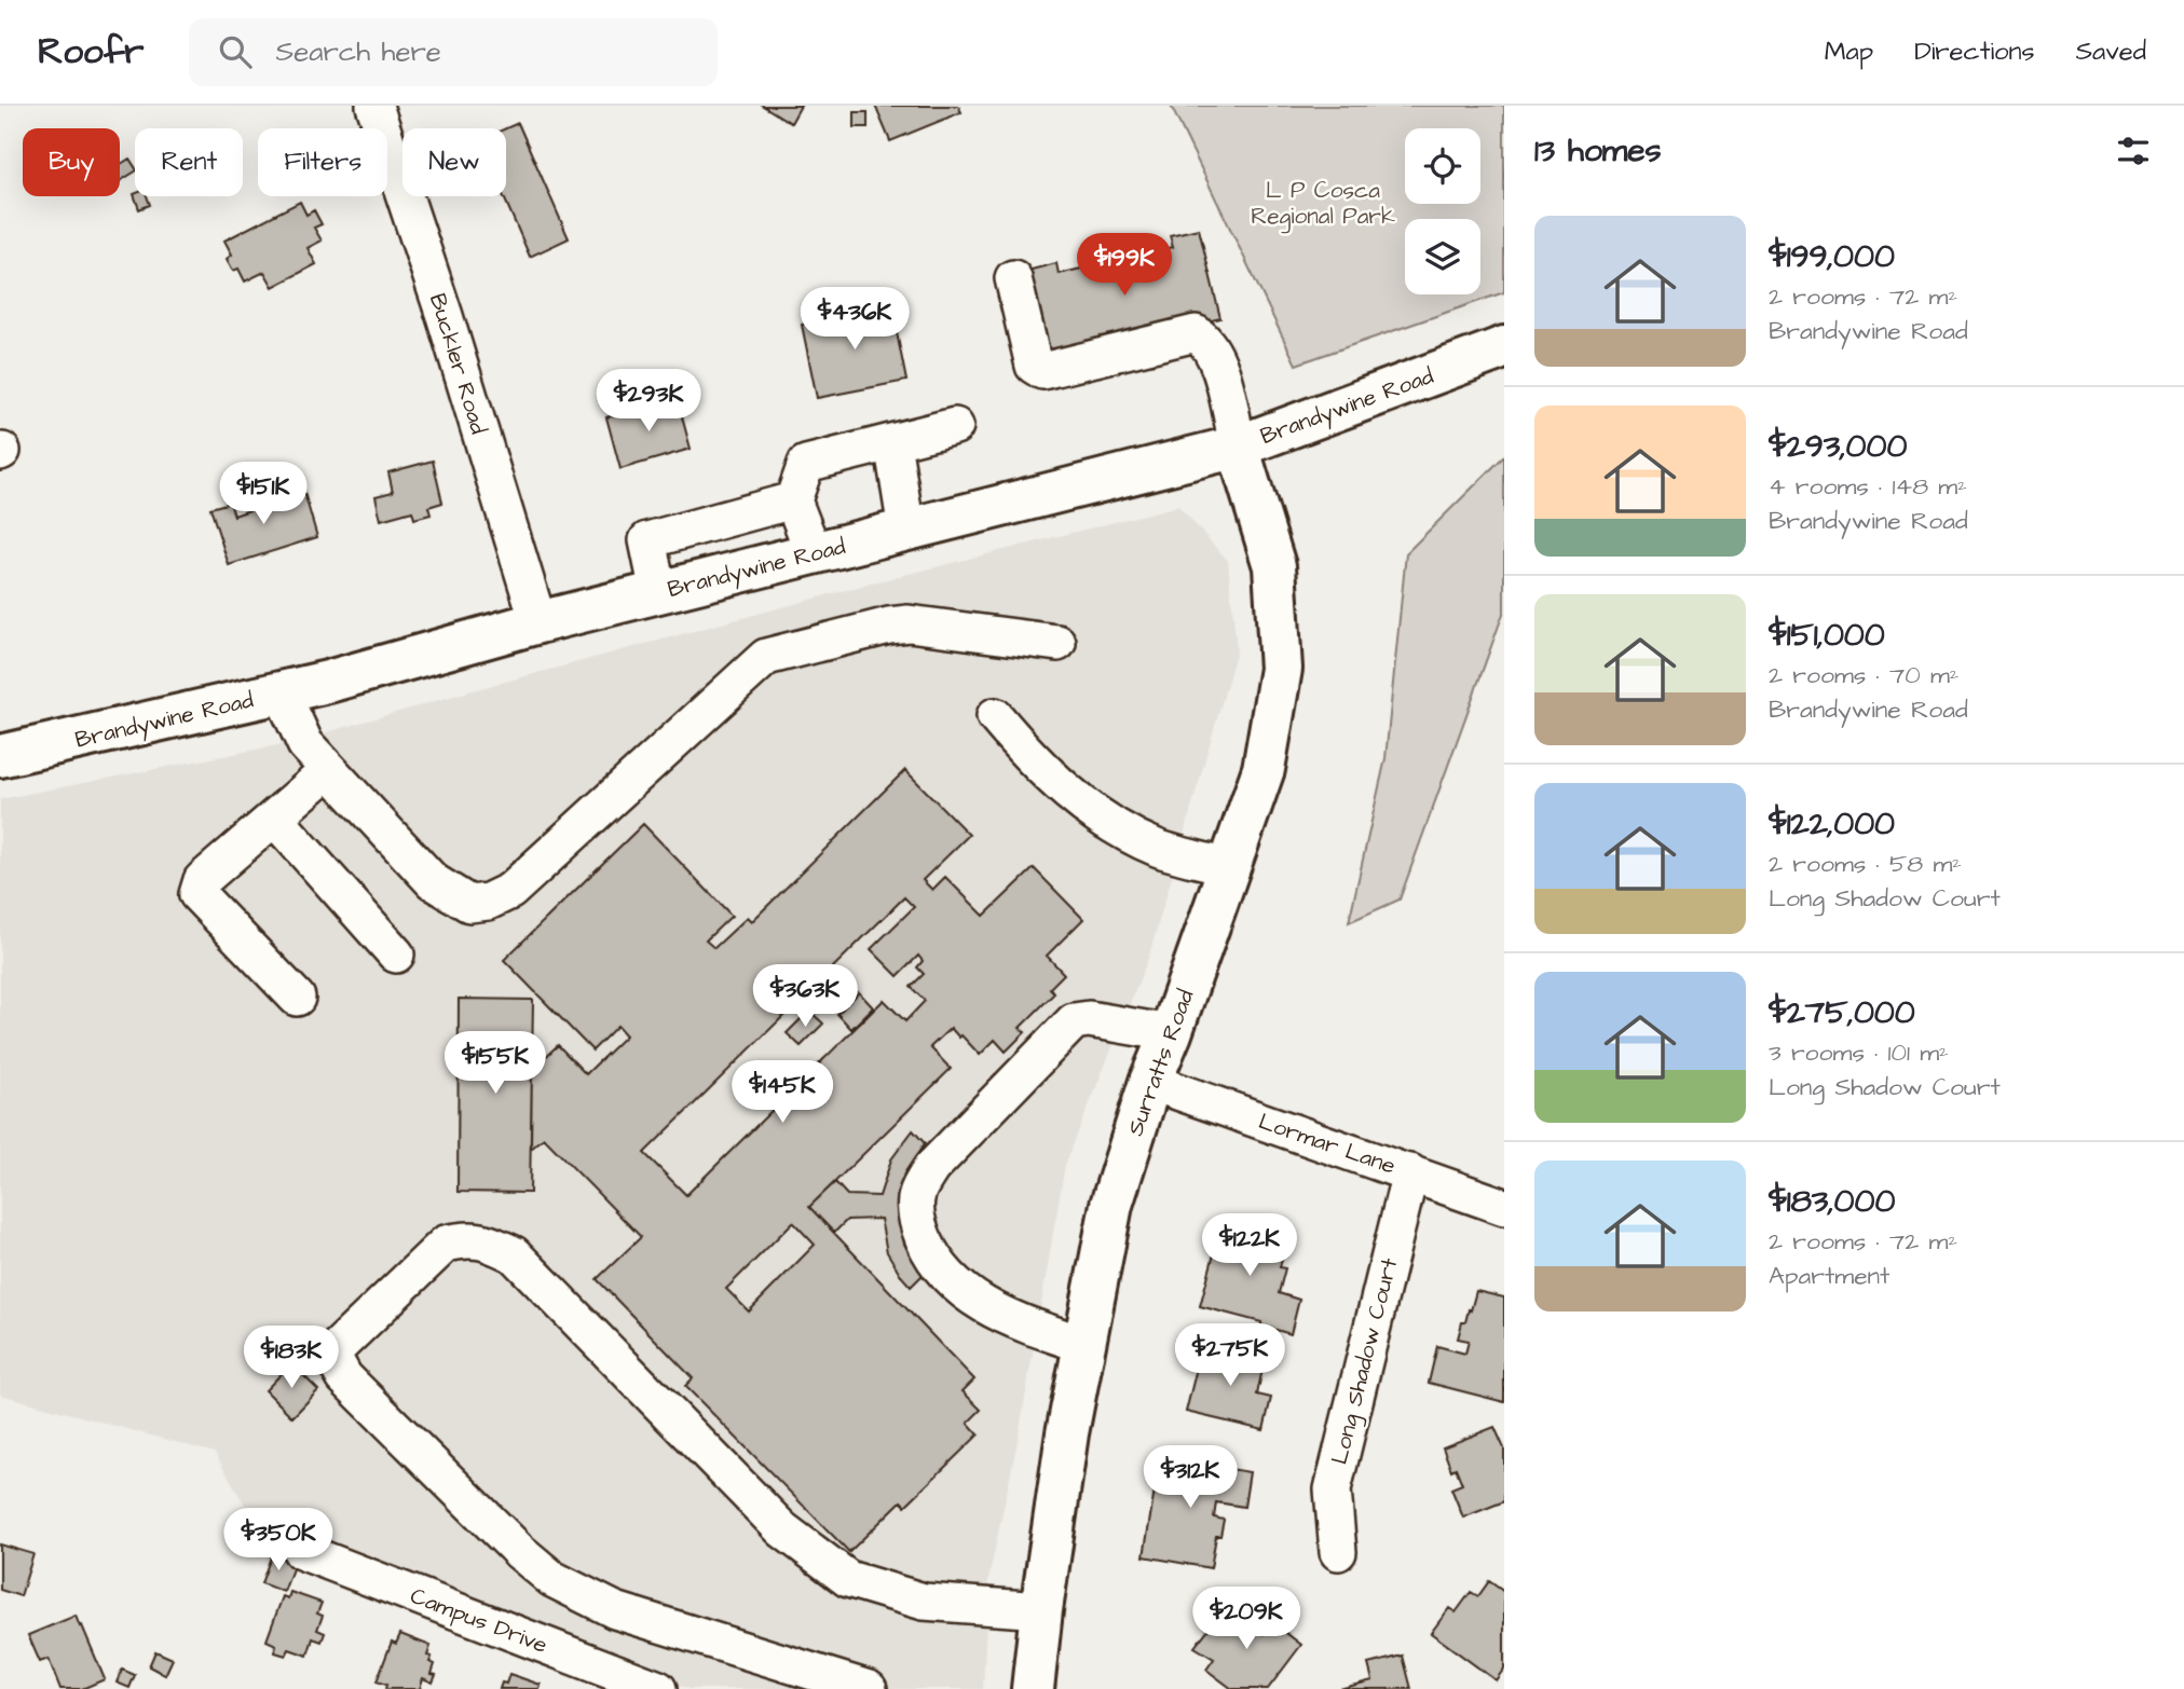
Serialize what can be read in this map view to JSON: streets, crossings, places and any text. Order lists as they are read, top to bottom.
{
  "streets": {
    "main road": ["Brandywine Road", "Surratts Road"],
    "street": [
      "Buckler Road",
      "Lormar Lane",
      "Long Shadow Court",
      "Campus Drive"
    ]
  },
  "crossings": [
    ["Buckler Road", "Brandywine Road"],
    ["Brandywine Road", "Surratts Road"],
    ["Surratts Road", "Lormar Lane"],
    ["Lormar Lane", "Long Shadow Court"]
  ],
  "parks": ["L P Cosca Regional Park"],
  "page": {
    "header": "Roofr",
    "search": "Search here",
    "nav": ["Map", "Directions", "Saved"],
    "heading": "13 homes",
    "chip": [
      "Buy",
      "Rent",
      "Filters",
      "New"
    ],
    "list": [
      {
        "name": "$199,000",
        "note": "2 rooms · 72 m² · Brandywine Road"
      },
      {
        "name": "$293,000",
        "note": "4 rooms · 148 m² · Brandywine Road"
      },
      {
        "name": "$151,000",
        "note": "2 rooms · 70 m² · Brandywine Road"
      },
      {
        "name": "$122,000",
        "note": "2 rooms · 58 m² · Long Shadow Court"
      },
      {
        "name": "$275,000",
        "note": "3 rooms · 101 m² · Long Shadow Court"
      },
      {
        "name": "$183,000",
        "note": "2 rooms · 72 m² · Apartment"
      }
    ],
    "price": [
      "$199K",
      "$436K",
      "$293K",
      "$151K",
      "$363K",
      "$155K",
      "$145K",
      "$122K",
      "$275K",
      "$183K",
      "$312K",
      "$350K",
      "$209K"
    ]
  }
}
